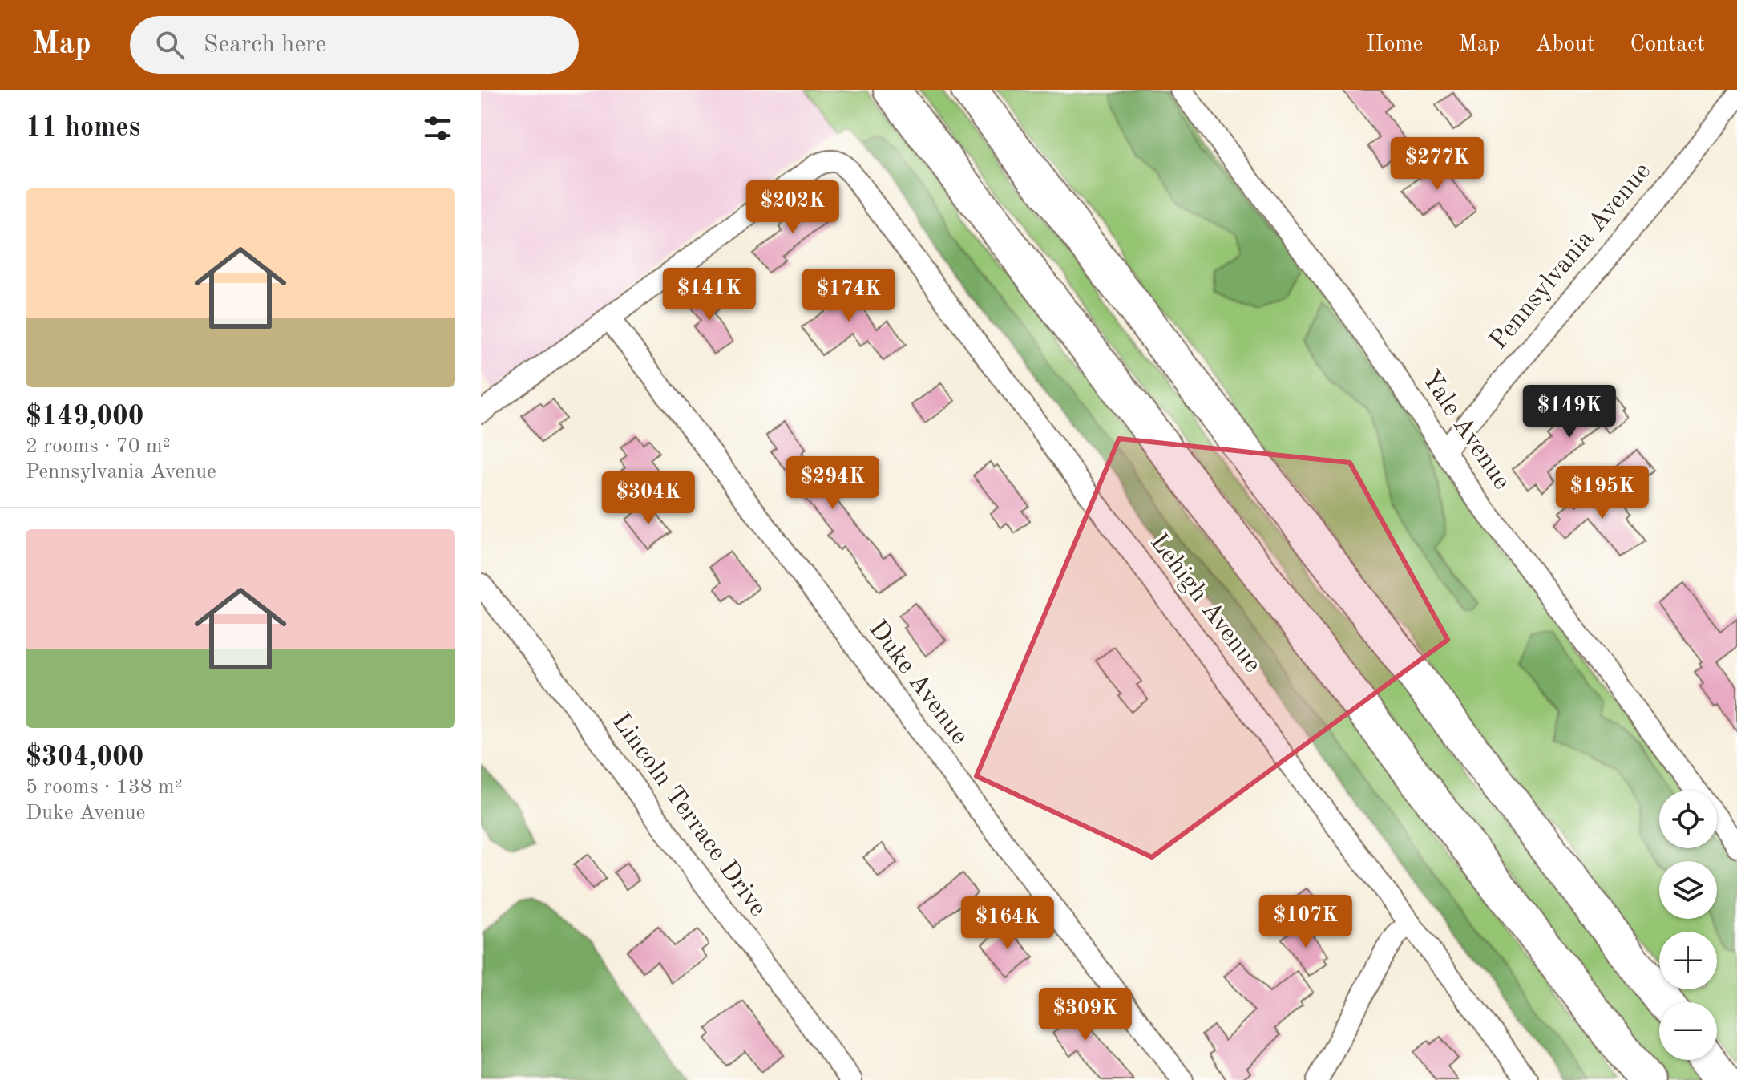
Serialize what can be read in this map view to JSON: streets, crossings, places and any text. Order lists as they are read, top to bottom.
{
  "streets": {
    "street": [
      "Pennsylvania Avenue",
      "Yale Avenue",
      "Lehigh Avenue",
      "Duke Avenue",
      "Lincoln Terrace Drive"
    ]
  },
  "crossings": [
    ["Pennsylvania Avenue", "Yale Avenue"],
    ["Lehigh Avenue", "Duke Avenue"]
  ],
  "page": {
    "header": "Map",
    "search": "Search here",
    "nav": [
      "Home",
      "Map",
      "About",
      "Contact"
    ],
    "heading": "11 homes",
    "price": [
      "$277K",
      "$202K",
      "$141K",
      "$174K",
      "$149K",
      "$294K",
      "$195K",
      "$304K",
      "$107K",
      "$164K",
      "$309K"
    ],
    "list": [
      {
        "name": "$149,000",
        "note": "2 rooms · 70 m² · Pennsylvania Avenue"
      },
      {
        "name": "$304,000",
        "note": "5 rooms · 138 m² · Duke Avenue"
      }
    ],
    "map_buttons": ["+", "−"]
  }
}
